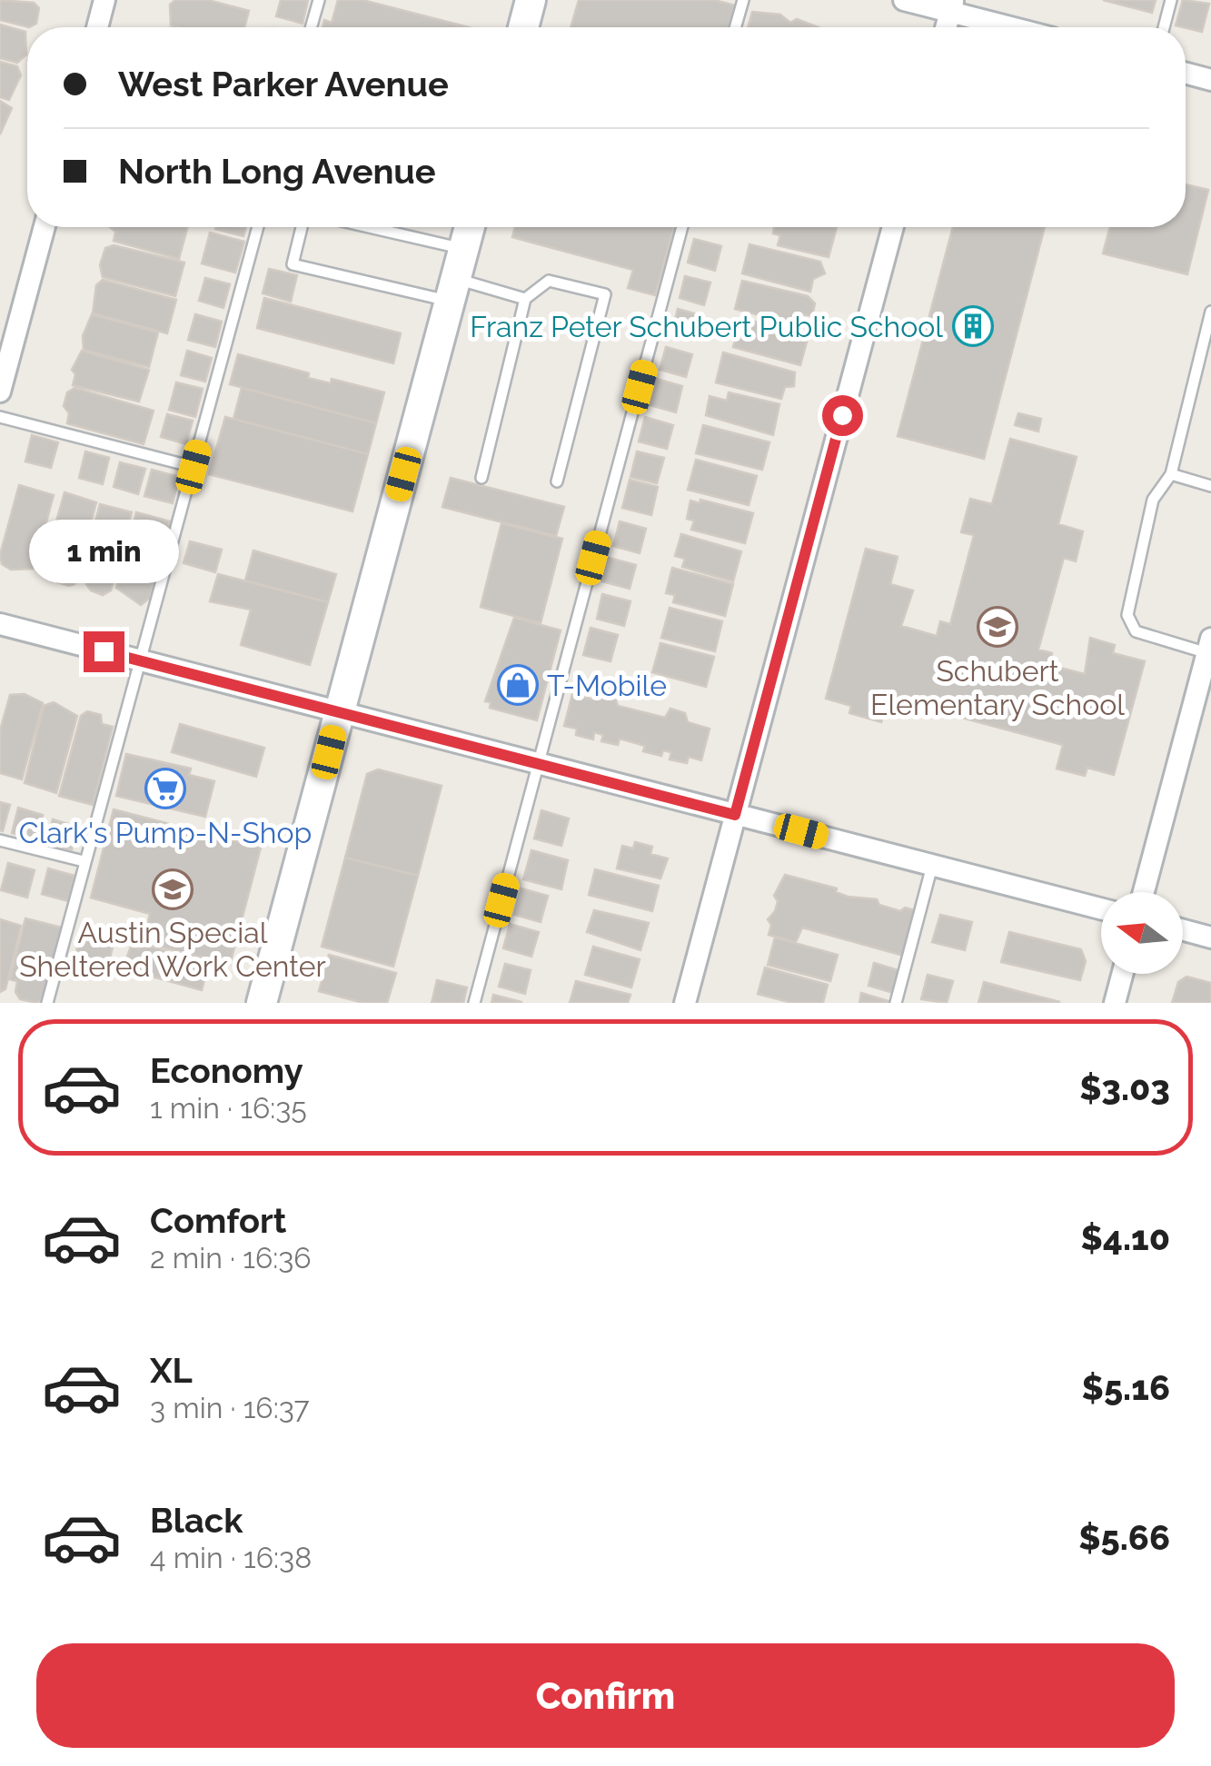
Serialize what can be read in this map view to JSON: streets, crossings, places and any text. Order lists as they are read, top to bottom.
{
  "places": {
    "building": ["Franz Peter Schubert Public School"],
    "school or university": ["Schubert Elementary School", "Austin Special Sheltered Work Center"],
    "shop": ["T-Mobile"],
    "supermarket": ["Clark's Pump-N-Shop"]
  },
  "north": "left",
  "page": {
    "banner": ["West Parker Avenue", "North Long Avenue"],
    "bubble": "1 min",
    "list": [
      {
        "name": "Economy",
        "note": "1 min · 16:35",
        "value": "$3.03"
      },
      {
        "name": "Comfort",
        "note": "2 min · 16:36",
        "value": "$4.10"
      },
      {
        "name": "XL",
        "note": "3 min · 16:37",
        "value": "$5.16"
      },
      {
        "name": "Black",
        "note": "4 min · 16:38",
        "value": "$5.66"
      }
    ],
    "buttons": "Confirm"
  }
}
